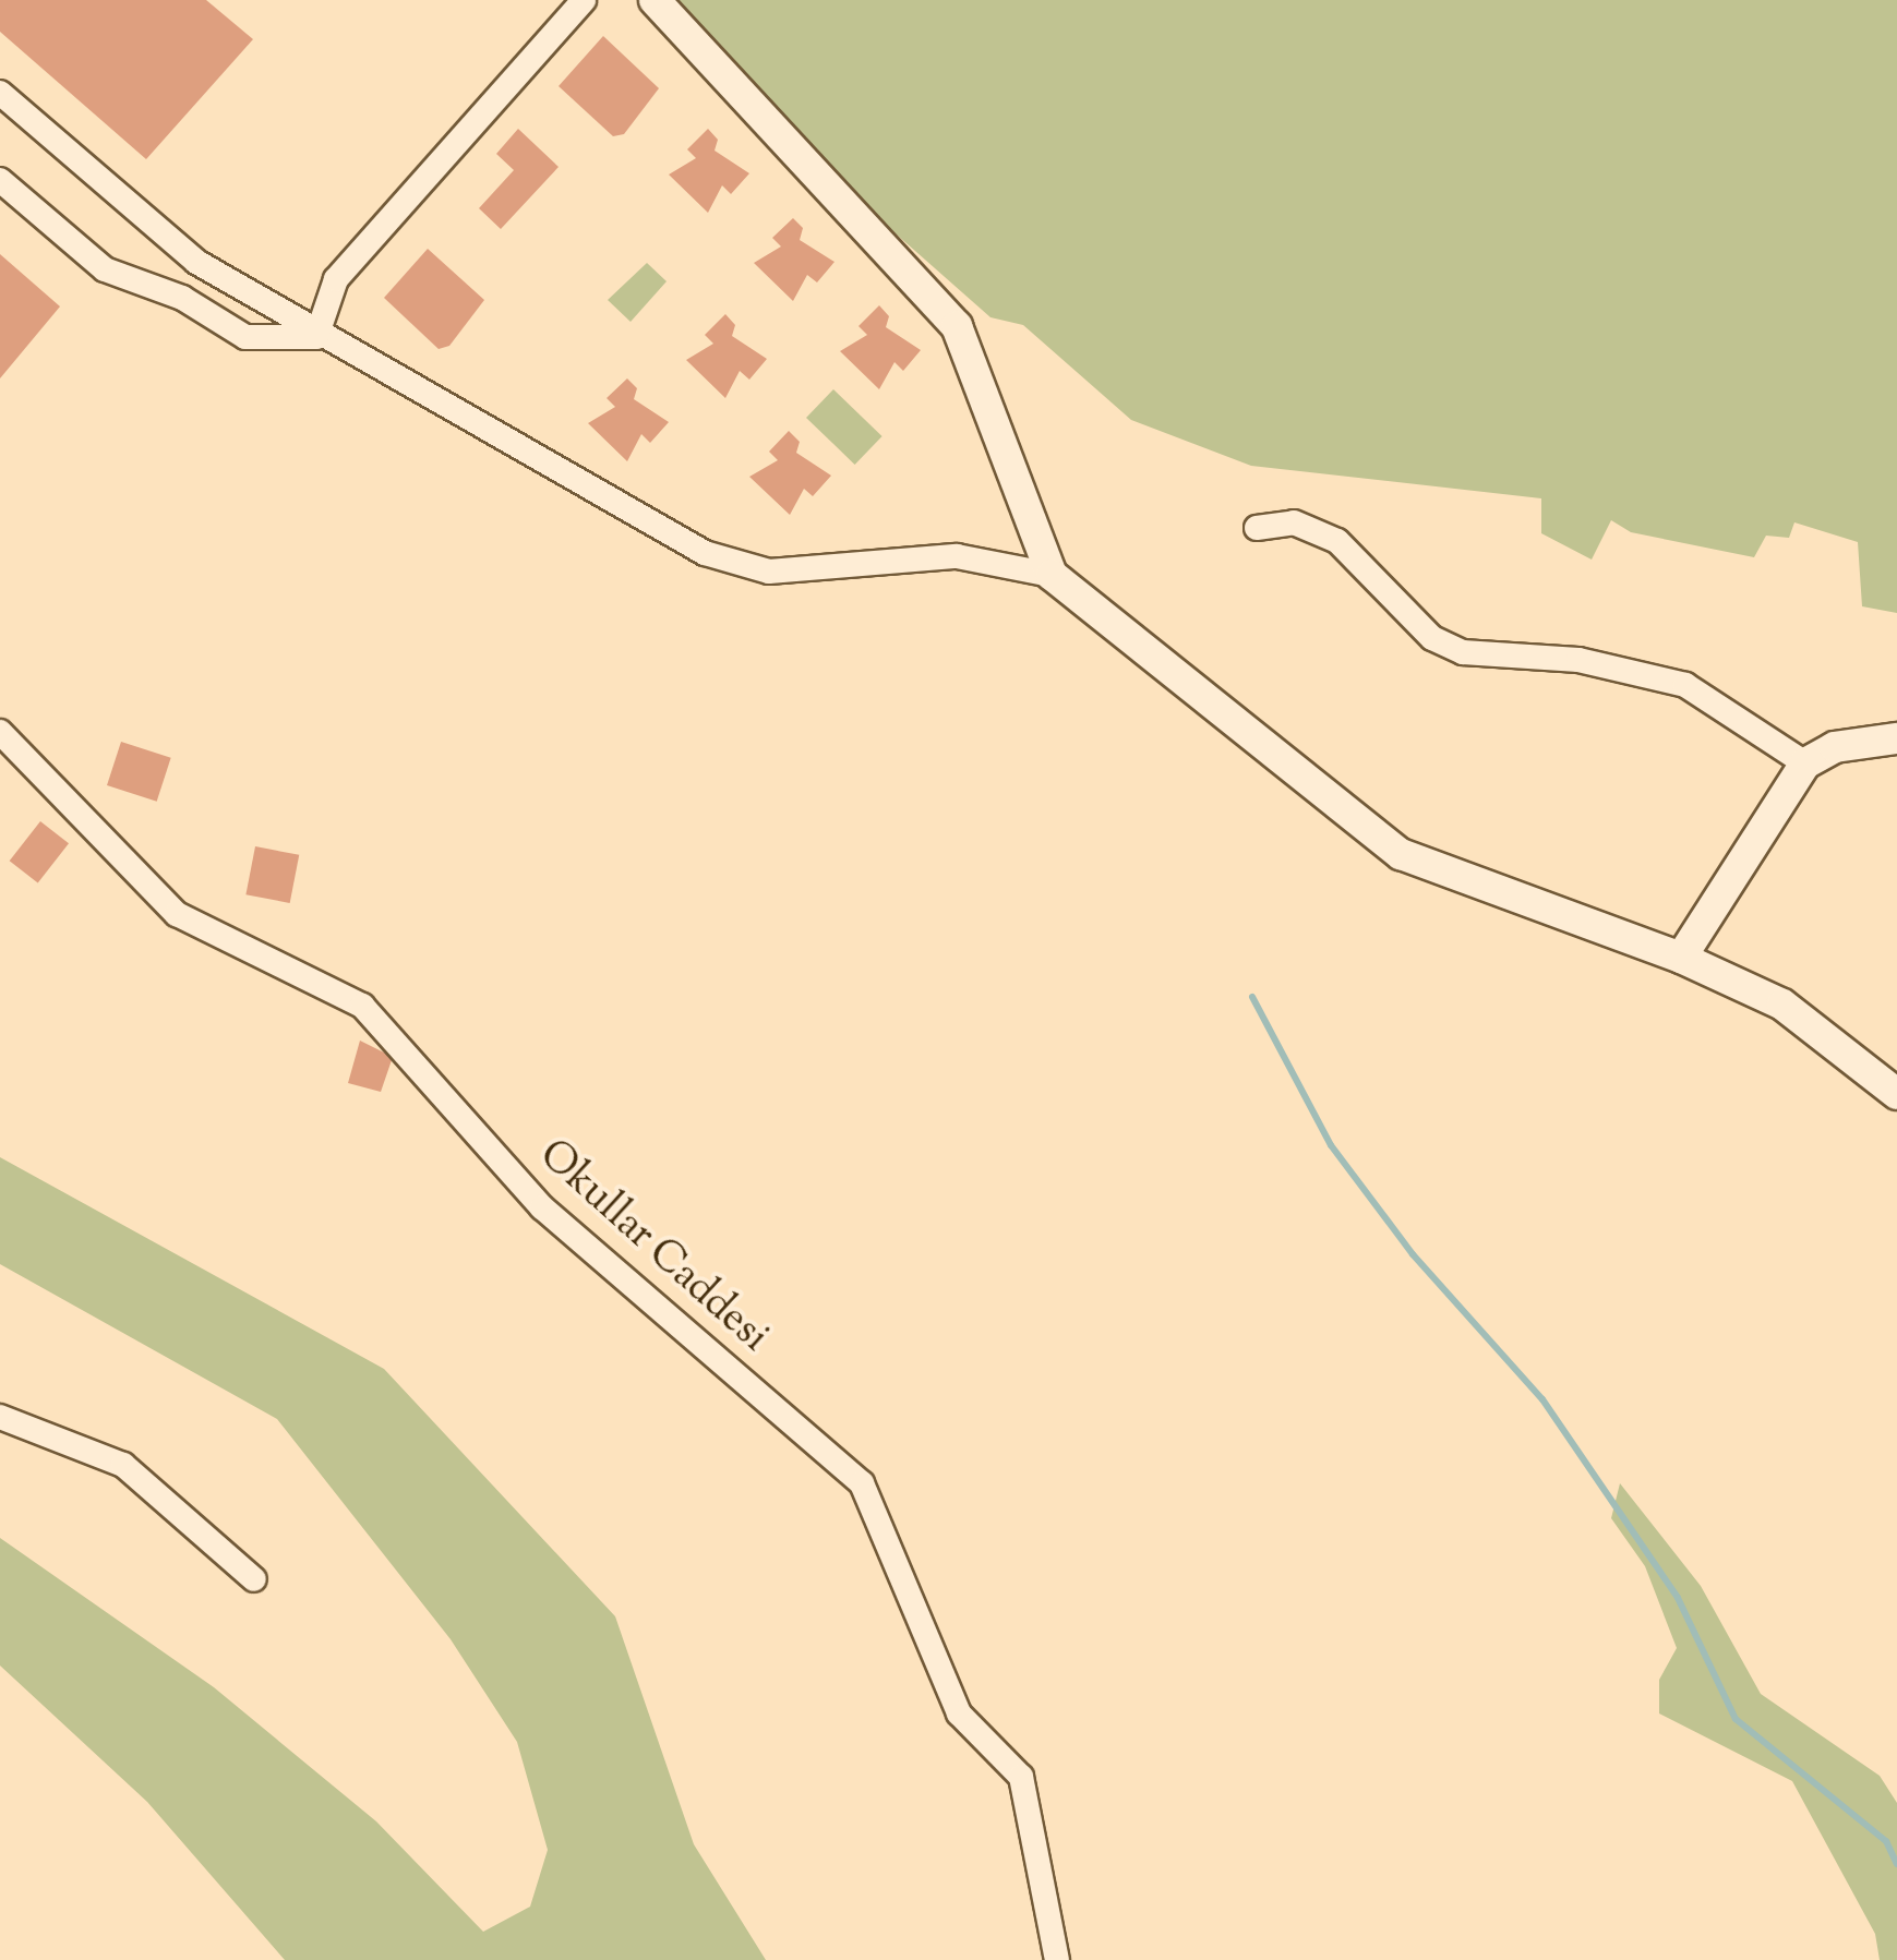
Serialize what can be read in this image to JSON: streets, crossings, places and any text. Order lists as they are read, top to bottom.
{
  "streets": {
    "street": ["Okullar Caddesi"]
  }
}
